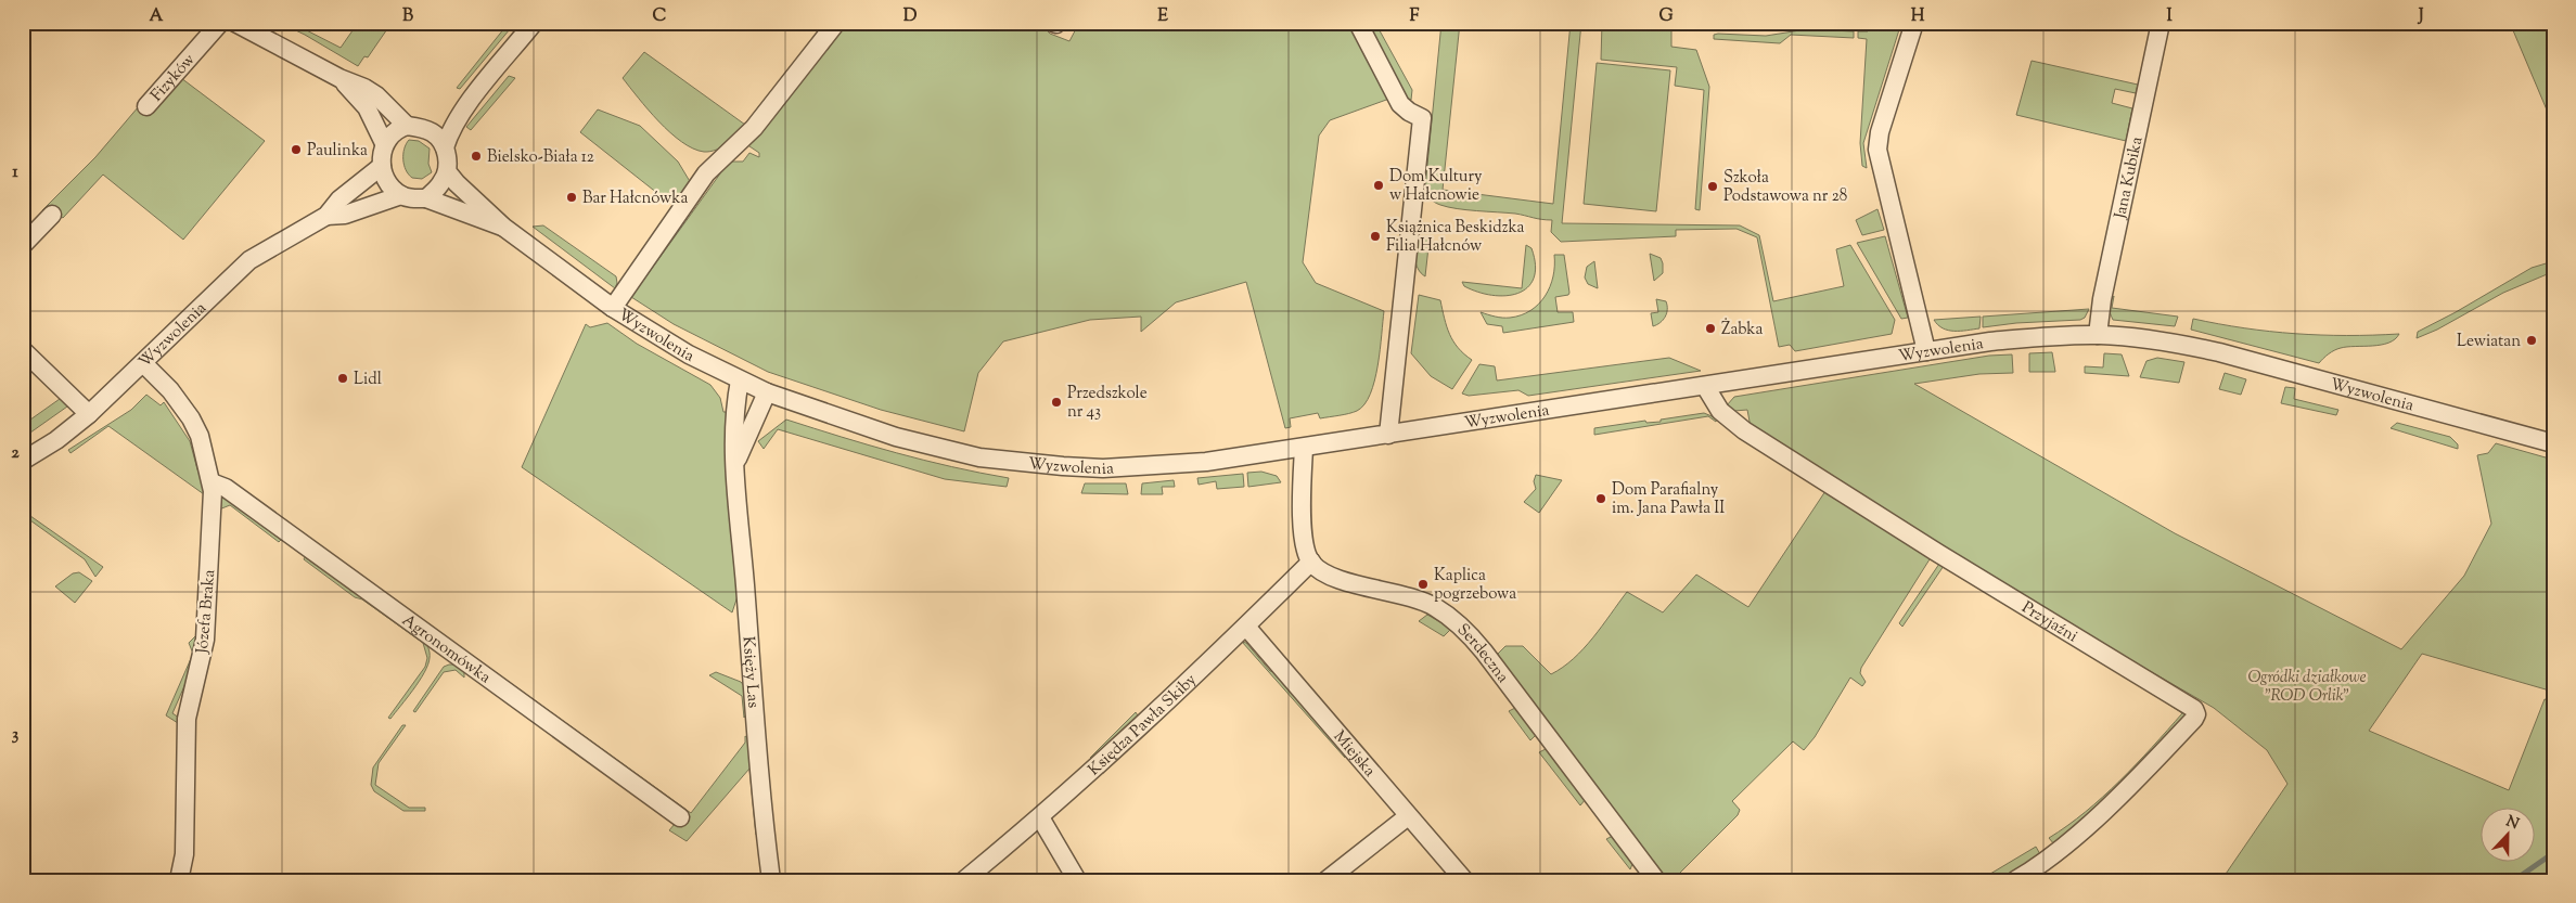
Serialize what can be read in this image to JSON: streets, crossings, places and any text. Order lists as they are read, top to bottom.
{
  "streets": {
    "street": [
      "Fizyków",
      "Jana Kubika",
      "Wyzwolenia",
      "Józefa Braka",
      "Przyjaźni",
      "Agronomówka",
      "Serdeczna",
      "Księży Las",
      "Księdza Pawła Skiby",
      "Miejska"
    ]
  },
  "crossings": [
    ["Jana Kubika", "Wyzwolenia"],
    ["Wyzwolenia", "Józefa Braka"],
    ["Wyzwolenia", "Przyjaźni"],
    ["Wyzwolenia", "Księży Las"],
    ["Józefa Braka", "Agronomówka"],
    ["Serdeczna", "Księdza Pawła Skiby"],
    ["Księdza Pawła Skiby", "Miejska"]
  ],
  "parks": ["Ogródki działkowe \"ROD Orlik\""],
  "places": [
    "Paulinka",
    "Bielsko-Biała 12",
    "Dom Kultury w Hałcnowie",
    "Szkoła Podstawowa nr 28",
    "Bar Hałcnówka",
    "Książnica Beskidzka Filia Hałcnów",
    "Żabka",
    "Lewiatan",
    "Lidl",
    "Przedszkole nr 43",
    "Dom Parafialny im. Jana Pawła II",
    "Kaplica pogrzebowa"
  ],
  "north": "top",
  "grid": {
    "columns": [
      "A",
      "B",
      "C",
      "D",
      "E",
      "F",
      "G",
      "H",
      "I",
      "J"
    ],
    "rows": ["1", "2", "3"]
  }
}
